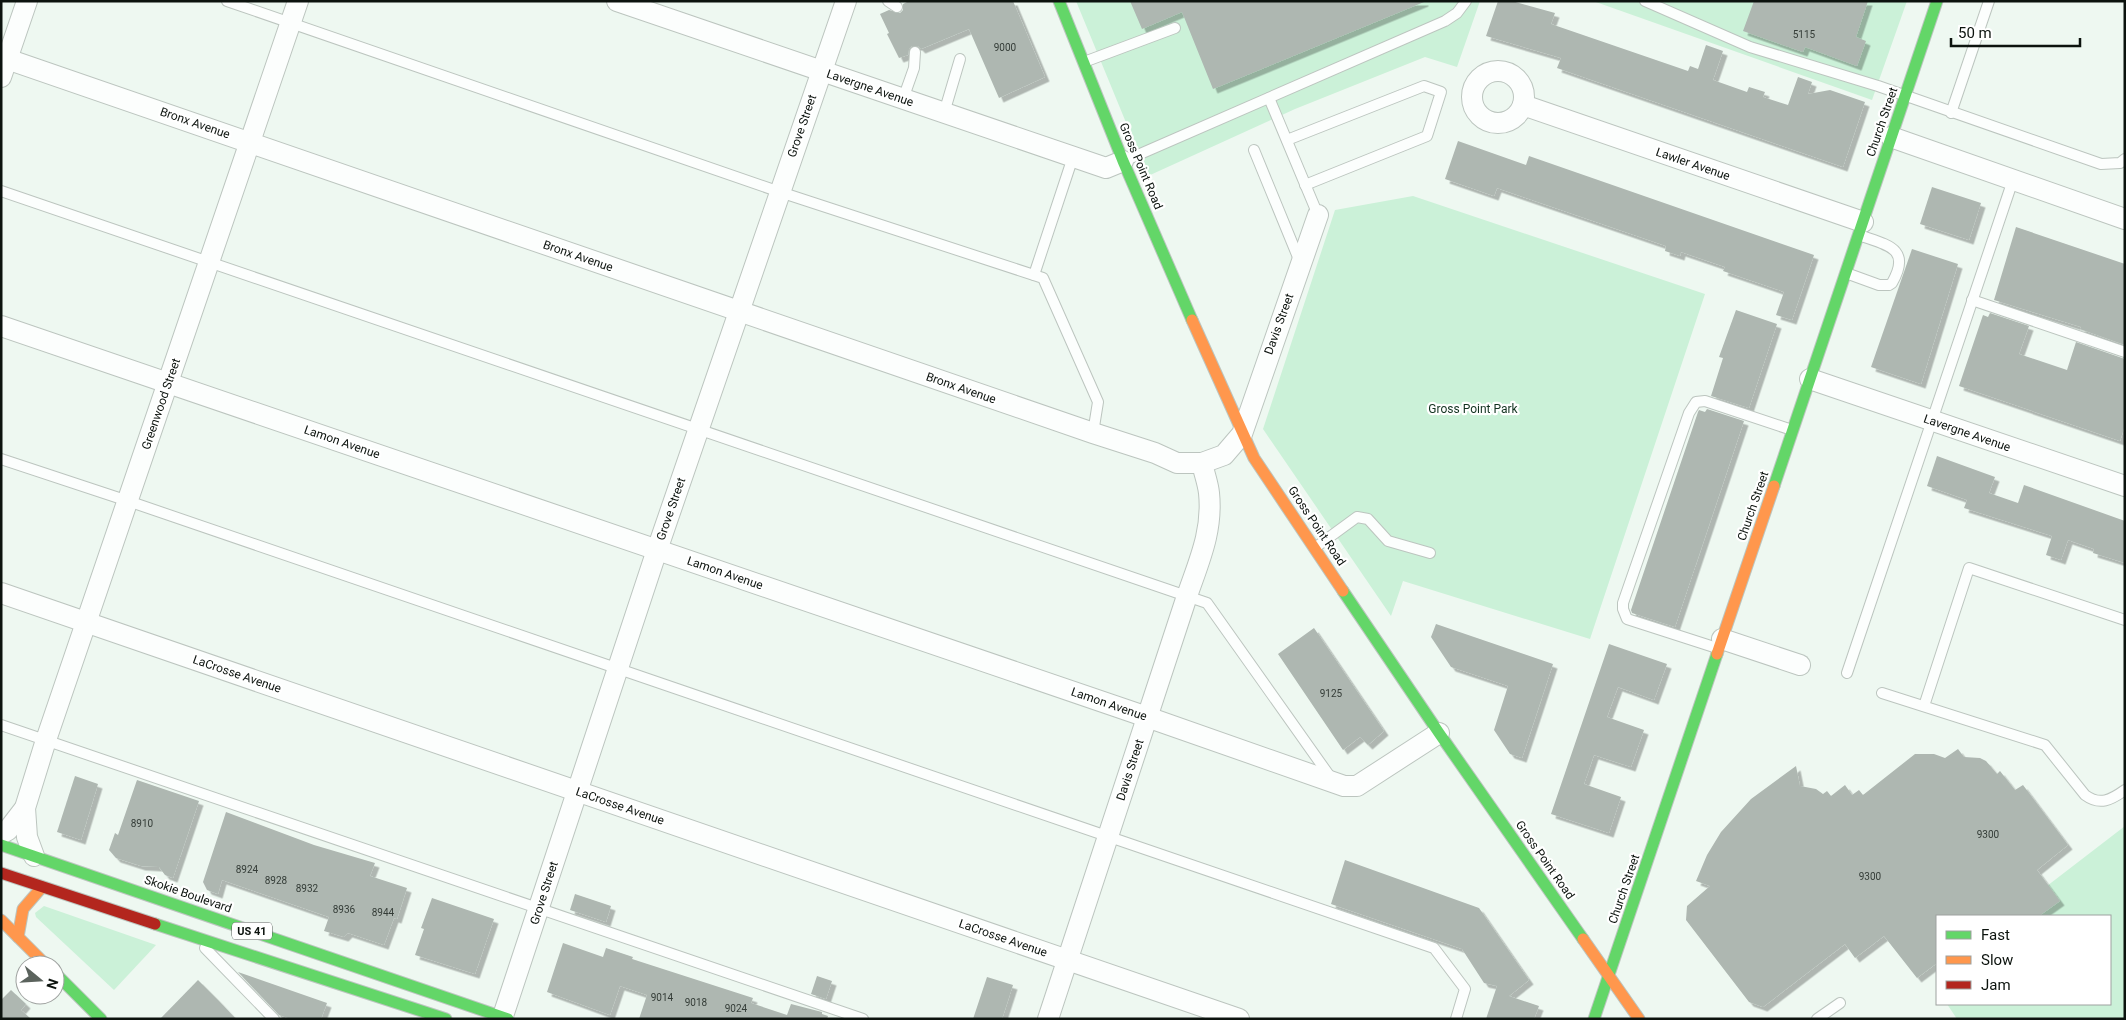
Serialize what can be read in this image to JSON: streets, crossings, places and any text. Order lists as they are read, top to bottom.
{
  "streets": {
    "main road": [
      "Church Street",
      "Gross Point Road",
      "Skokie Boulevard",
      "US 41"
    ],
    "street": [
      "Lavergne Avenue",
      "Bronx Avenue",
      "Grove Street",
      "Lawler Avenue",
      "Davis Street",
      "Greenwood Street",
      "Lamon Avenue",
      "LaCrosse Avenue"
    ]
  },
  "crossings": [
    ["Lavergne Avenue", "Church Street"],
    ["Lavergne Avenue", "Grove Street"],
    ["Lavergne Avenue", "Gross Point Road"],
    ["Church Street", "Lawler Avenue"],
    ["Church Street", "Gross Point Road"],
    ["Bronx Avenue", "Grove Street"],
    ["Bronx Avenue", "Gross Point Road"],
    ["Bronx Avenue", "Davis Street"],
    ["Bronx Avenue", "Greenwood Street"],
    ["Grove Street", "Lamon Avenue"],
    ["Grove Street", "LaCrosse Avenue"],
    ["Grove Street", "Skokie Boulevard"],
    ["Gross Point Road", "Davis Street"],
    ["Gross Point Road", "Lamon Avenue"],
    ["Davis Street", "Lamon Avenue"],
    ["Davis Street", "LaCrosse Avenue"],
    ["Greenwood Street", "Lamon Avenue"],
    ["Greenwood Street", "LaCrosse Avenue"],
    ["Greenwood Street", "Skokie Boulevard"]
  ],
  "parks": ["Gross Point Park"],
  "house_numbers": [
    "5115",
    "9000",
    "9125",
    "8910",
    "9300",
    "8924",
    "9300",
    "8928",
    "8932",
    "8936",
    "8944",
    "9014",
    "9018",
    "9024"
  ],
  "legend": ["Fast", "Slow", "Jam"],
  "scale_bar": "50 m",
  "north": "right"
}
